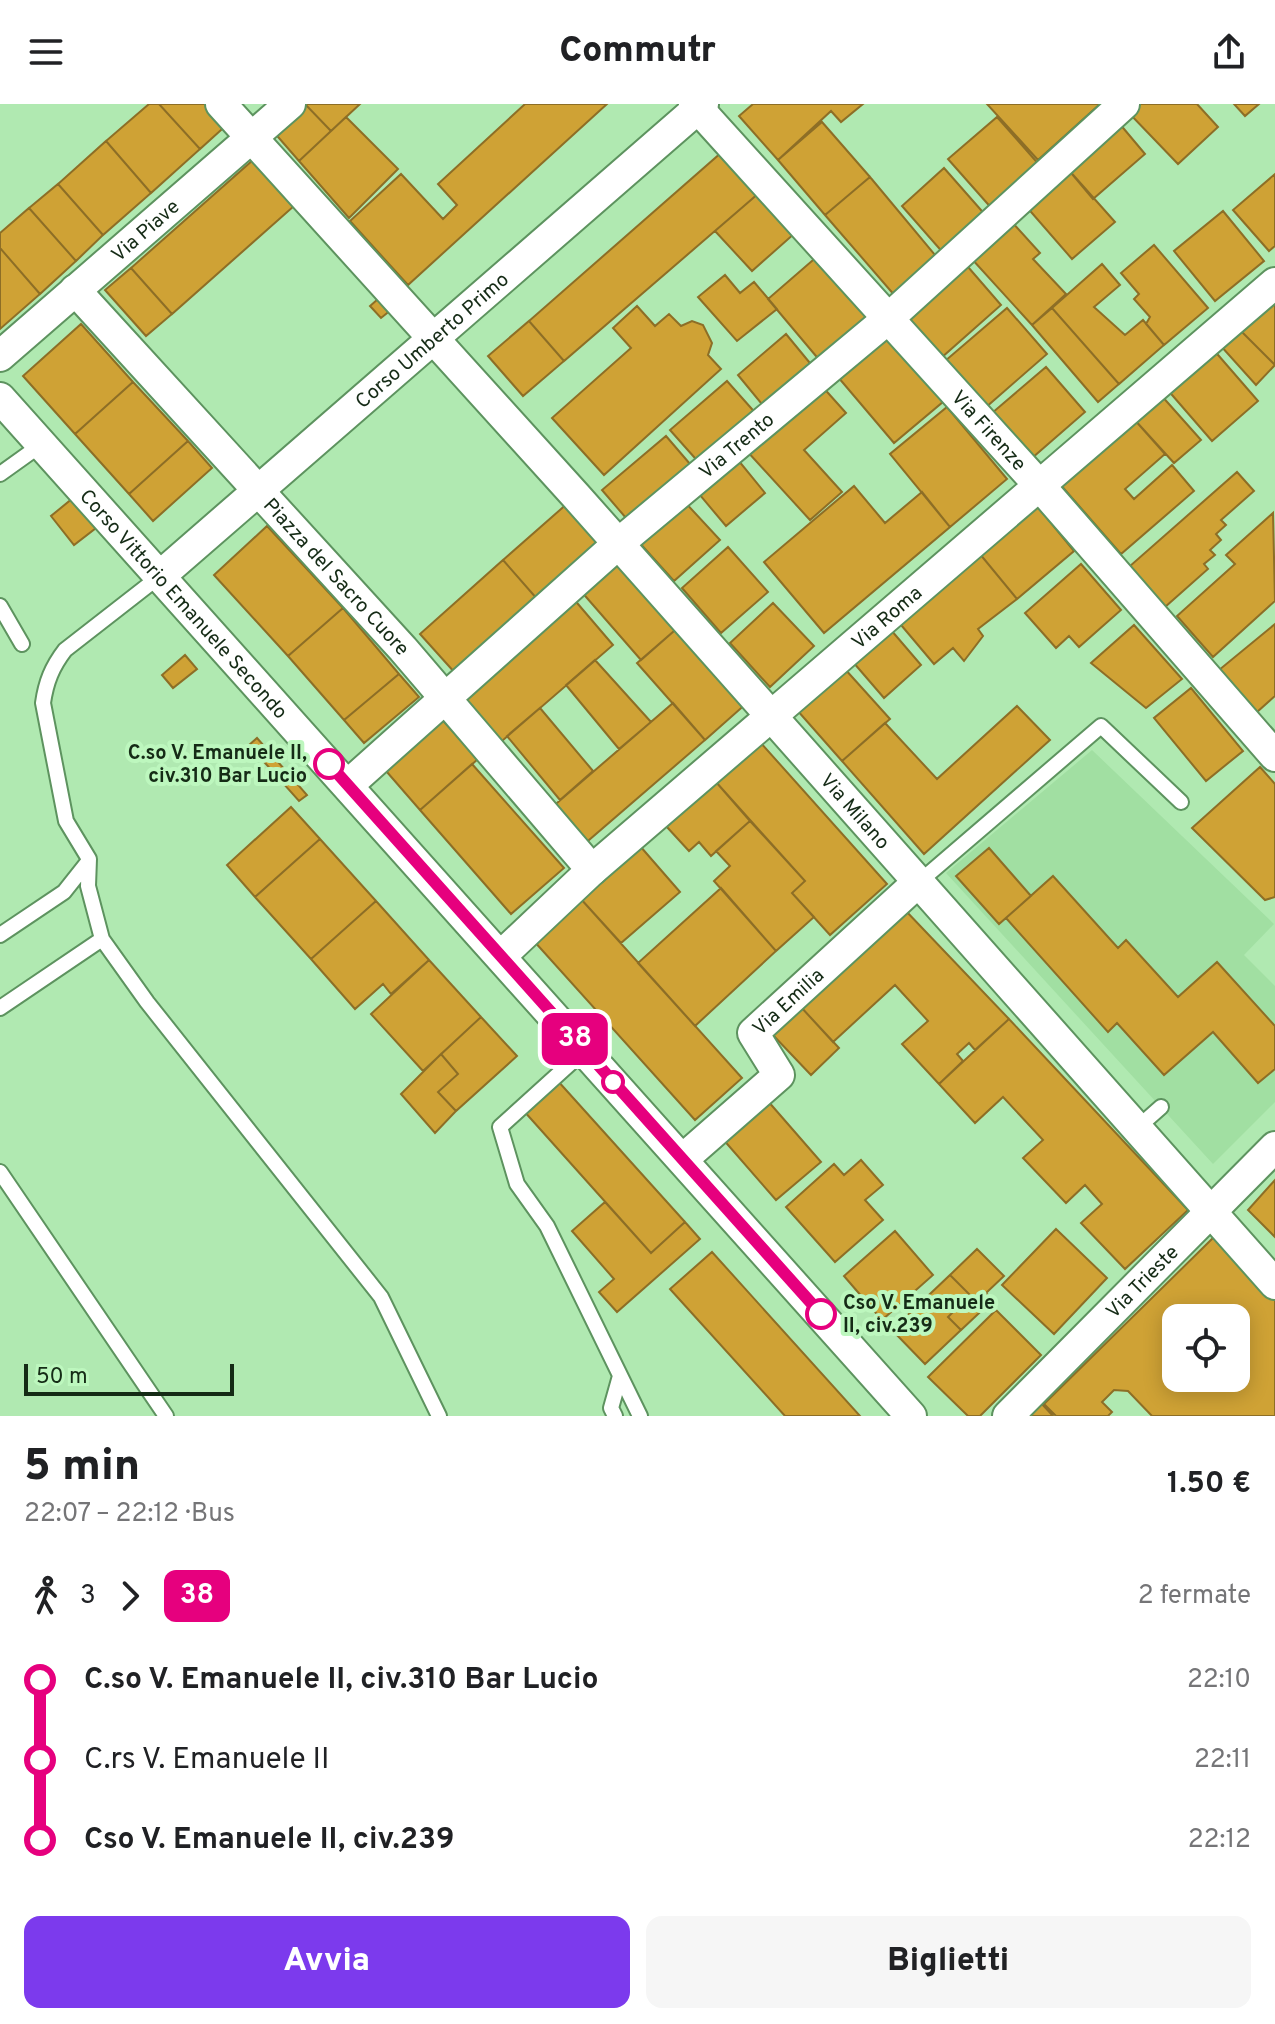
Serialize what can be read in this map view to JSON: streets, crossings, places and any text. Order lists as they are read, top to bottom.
{
  "streets": {
    "street": [
      "Via Piave",
      "Corso Umberto Primo",
      "Via Firenze",
      "Via Trento",
      "Piazza del Sacro Cuore",
      "Corso Vittorio Emanuele Secondo",
      "Via Roma",
      "Via Milano",
      "Via Emilia",
      "Via Trieste"
    ]
  },
  "crossings": [
    ["Via Piave", "Piazza del Sacro Cuore"],
    ["Corso Umberto Primo", "Via Firenze"],
    ["Corso Umberto Primo", "Piazza del Sacro Cuore"],
    ["Corso Umberto Primo", "Corso Vittorio Emanuele Secondo"],
    ["Corso Umberto Primo", "Via Milano"],
    ["Via Firenze", "Via Trento"],
    ["Via Firenze", "Via Roma"],
    ["Via Trento", "Piazza del Sacro Cuore"],
    ["Via Trento", "Corso Vittorio Emanuele Secondo"],
    ["Via Trento", "Via Milano"],
    ["Piazza del Sacro Cuore", "Via Roma"],
    ["Corso Vittorio Emanuele Secondo", "Via Roma"],
    ["Corso Vittorio Emanuele Secondo", "Via Emilia"],
    ["Via Roma", "Via Milano"],
    ["Via Milano", "Via Emilia"],
    ["Via Milano", "Via Trieste"]
  ],
  "places": ["C.so V. Emanuele II, civ.310 Bar Lucio", "Cso V. Emanuele II, civ.239"],
  "lines": ["bus line 38"],
  "scale_bar": "50 m",
  "page": {
    "header": "Commutr",
    "on_map": "38",
    "scale": "50 m",
    "heading": ["5 min", "22:07 – 22:12 · Bus", "1.50 €"],
    "legs": ["3", "38", "2 fermate"],
    "list": [
      {
        "name": "C.so V. Emanuele II, civ.310 Bar Lucio",
        "value": "22:10"
      },
      {
        "name": "C.rs V. Emanuele II",
        "value": "22:11"
      },
      {
        "name": "Cso V. Emanuele II, civ.239",
        "value": "22:12"
      }
    ],
    "buttons": ["Avvia", "Biglietti"]
  }
}
